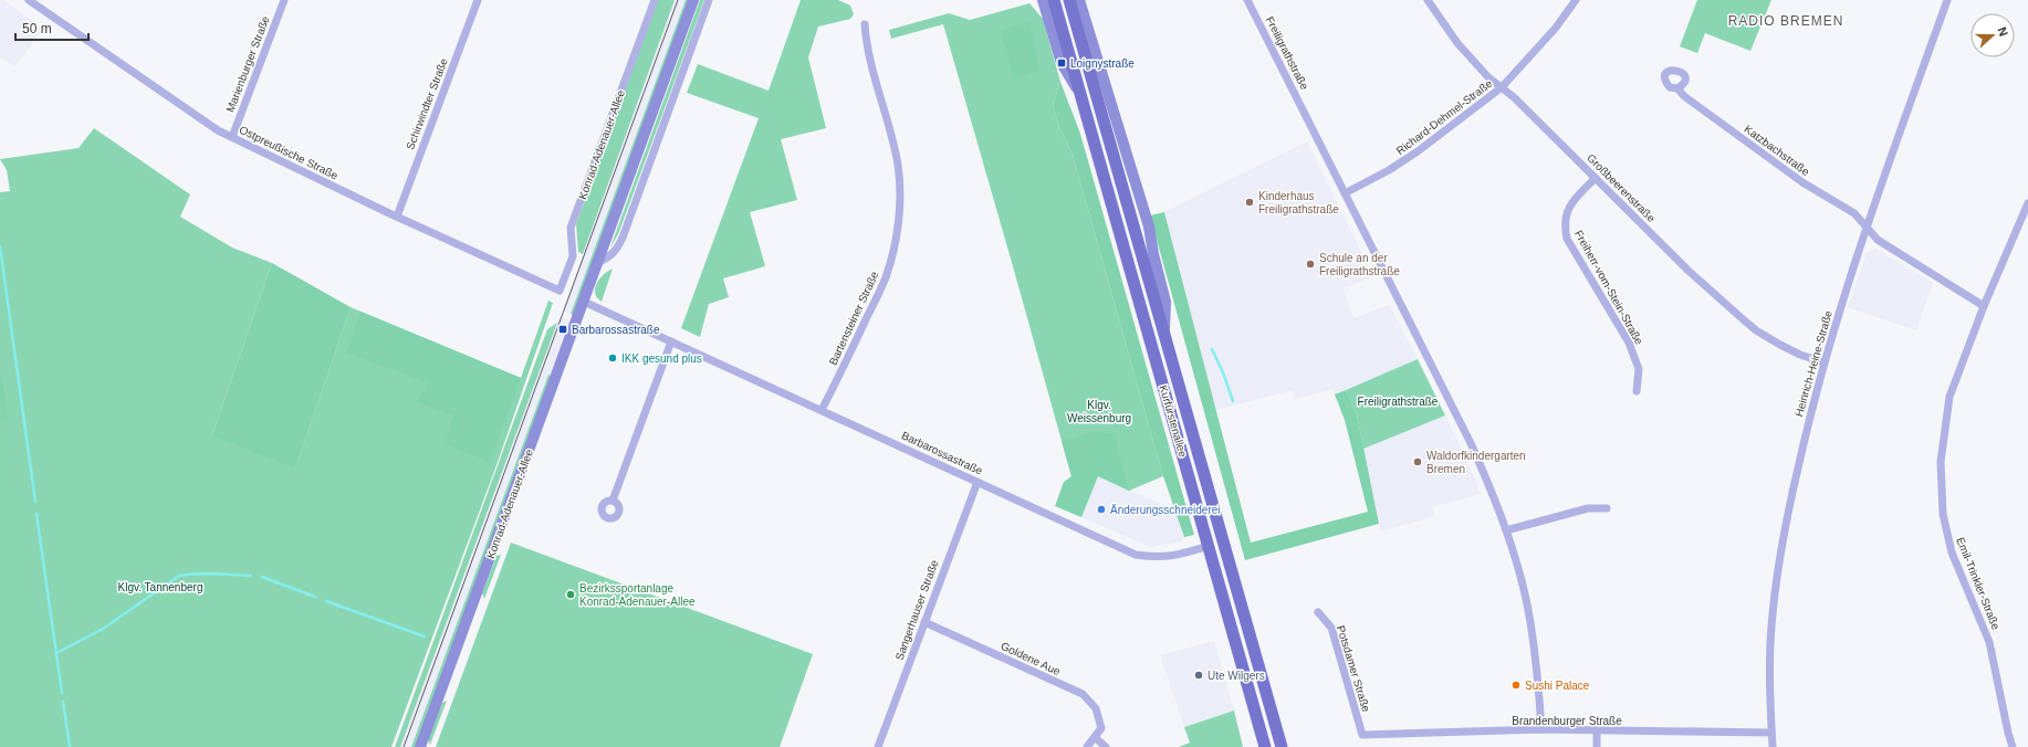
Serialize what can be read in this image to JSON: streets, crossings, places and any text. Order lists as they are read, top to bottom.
{
  "streets": {
    "main road": ["Konrad-Adenauer-Allee", "Kurfürstenallee"],
    "street": [
      "Freiligrathstraße",
      "Marienburger Straße",
      "Schirwindter Straße",
      "Richard-Dehmel-Straße",
      "Katzbachstraße",
      "Ostpreußische Straße",
      "Großbeerenstraße",
      "Freiherr-vom-Stein-Straße",
      "Bartensteiner Straße",
      "Heinrich-Heine-Straße",
      "Barbarossastraße",
      "Emil-Trinkler-Straße",
      "Sangerhauser Straße",
      "Goldene Aue",
      "Potsdamer Straße",
      "Brandenburger Straße"
    ]
  },
  "crossings": [
    ["Freiligrathstraße", "Richard-Dehmel-Straße"],
    ["Freiligrathstraße", "Brandenburger Straße"],
    ["Marienburger Straße", "Ostpreußische Straße"],
    ["Schirwindter Straße", "Ostpreußische Straße"],
    ["Richard-Dehmel-Straße", "Großbeerenstraße"],
    ["Konrad-Adenauer-Allee", "Ostpreußische Straße"],
    ["Konrad-Adenauer-Allee", "Barbarossastraße"],
    ["Katzbachstraße", "Heinrich-Heine-Straße"],
    ["Katzbachstraße", "Emil-Trinkler-Straße"],
    ["Großbeerenstraße", "Freiherr-vom-Stein-Straße"],
    ["Großbeerenstraße", "Heinrich-Heine-Straße"],
    ["Bartensteiner Straße", "Barbarossastraße"],
    ["Heinrich-Heine-Straße", "Brandenburger Straße"],
    ["Kurfürstenallee", "Barbarossastraße"],
    ["Barbarossastraße", "Sangerhauser Straße"],
    ["Sangerhauser Straße", "Goldene Aue"],
    ["Potsdamer Straße", "Brandenburger Straße"]
  ],
  "districts": ["RADIO BREMEN"],
  "parks": ["Freiligrathstraße", "Klgv. Weissenburg", "Klgv. Tannenberg"],
  "places": {
    "transit": ["Loignystraße", "Barbarossastraße"],
    "other": [
      "Kinderhaus Freiligrathstraße",
      "Schule an der Freiligrathstraße",
      "IKK gesund plus",
      "Waldorfkindergarten Bremen",
      "Änderungsschneiderei",
      "Bezirkssportanlage Konrad-Adenauer-Allee",
      "Ute Wilgers",
      "Sushi Palace"
    ]
  },
  "scale_bar": "50 m",
  "north": "right"
}
